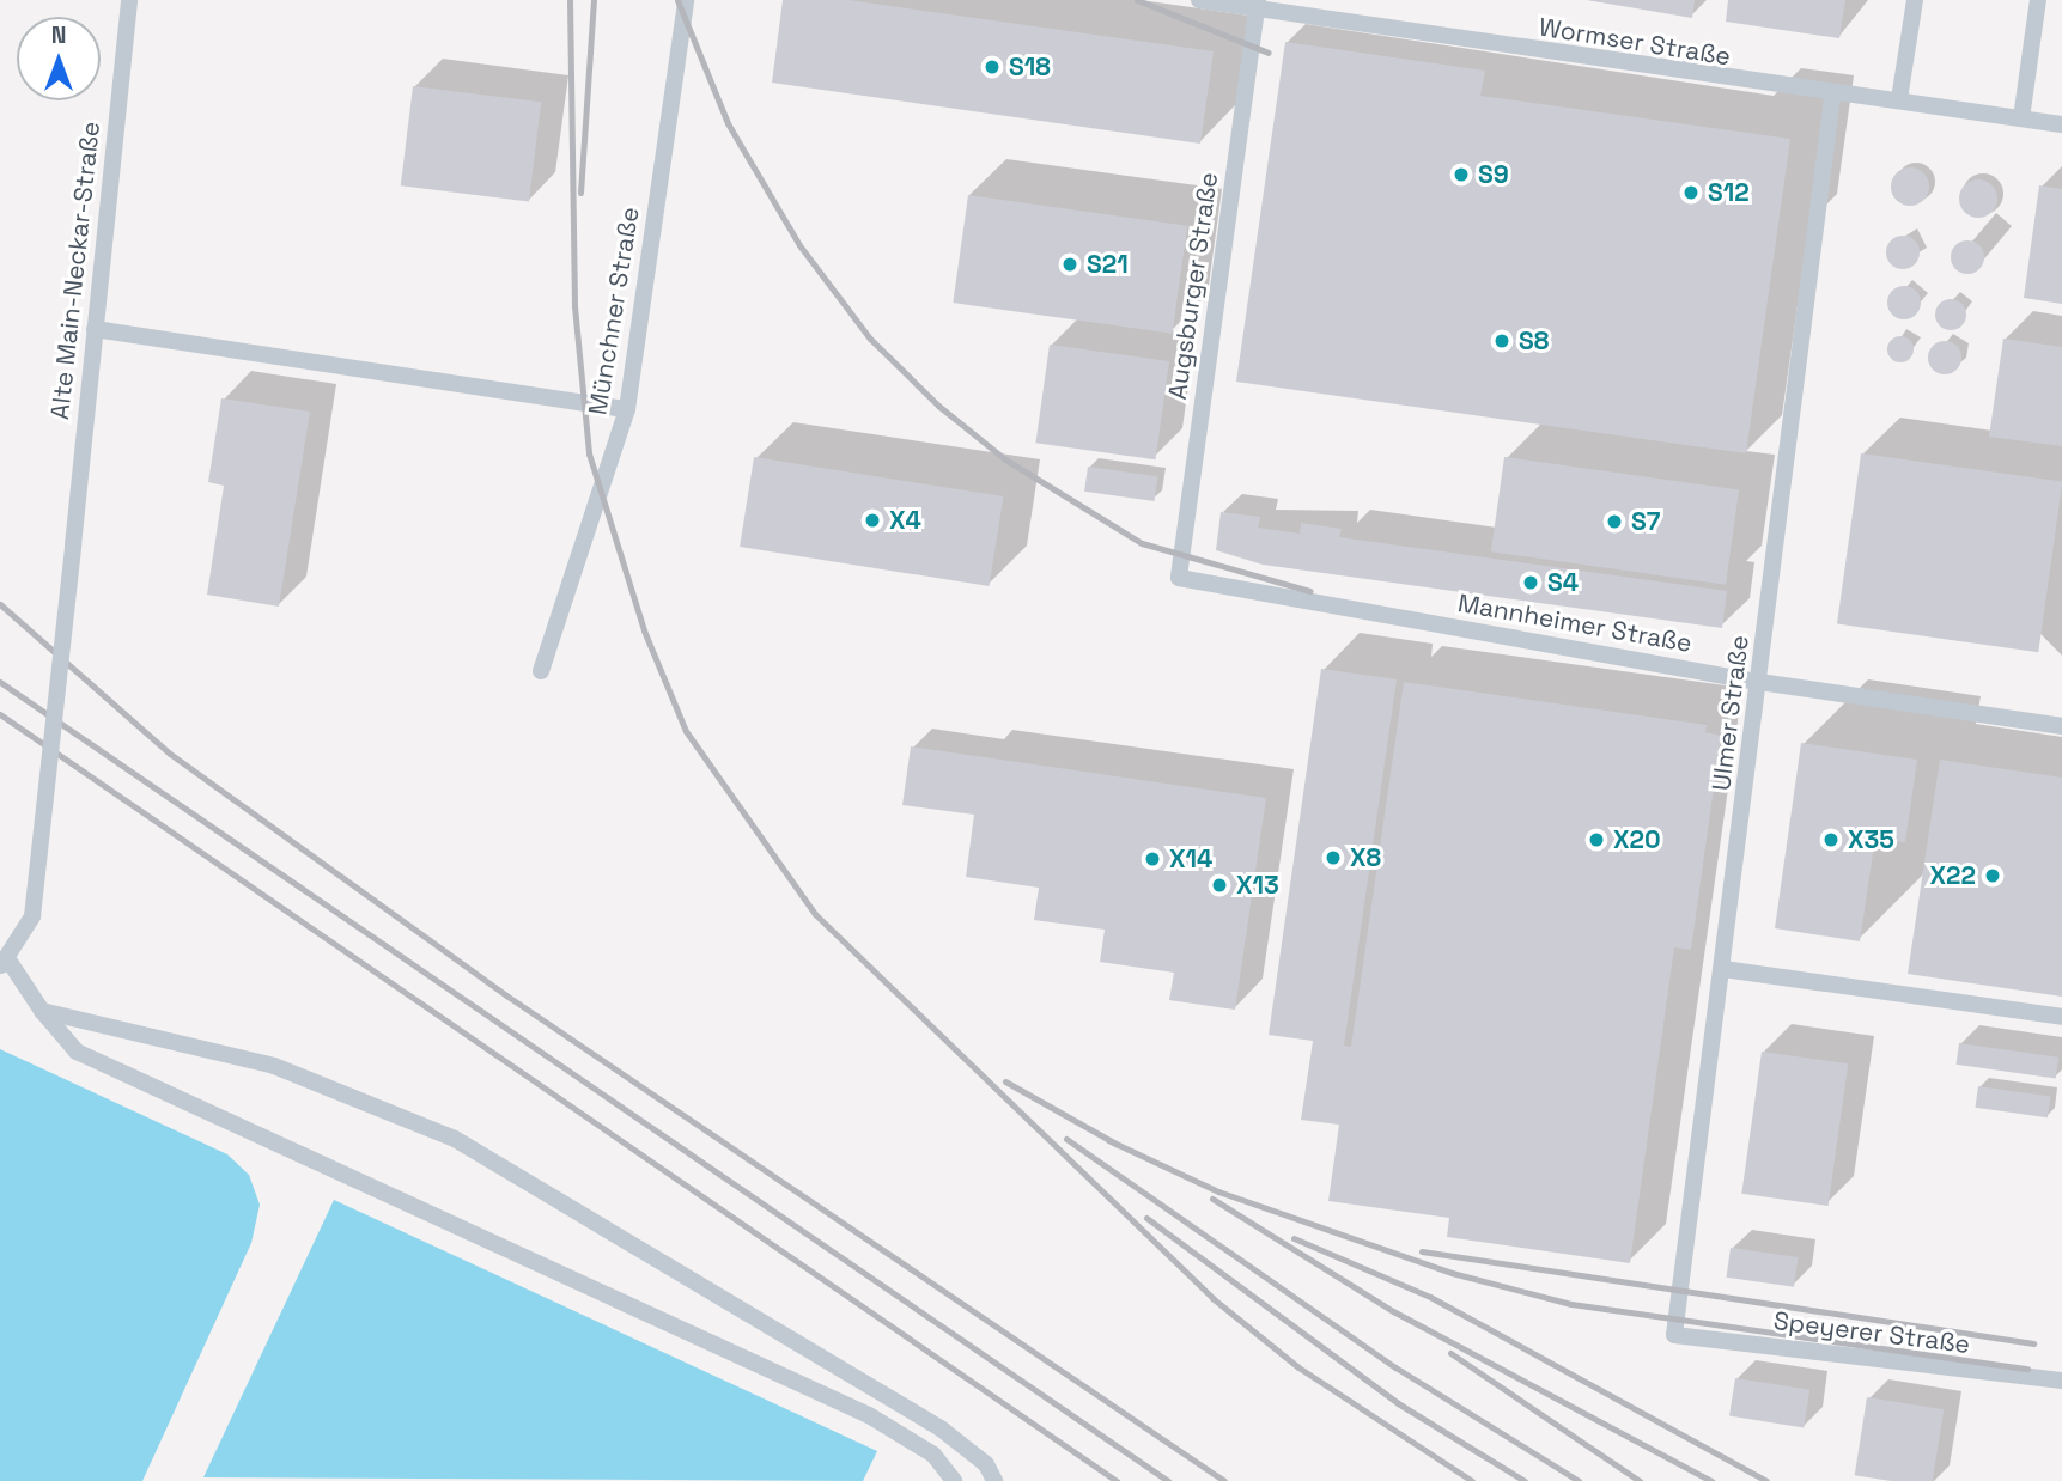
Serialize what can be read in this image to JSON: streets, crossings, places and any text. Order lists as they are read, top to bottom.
{
  "streets": {
    "lane": [
      "Wormser Straße",
      "Alte Main-Neckar-Straße",
      "Augsburger Straße",
      "Münchner Straße",
      "Mannheimer Straße",
      "Ulmer Straße",
      "Speyerer Straße"
    ]
  },
  "crossings": [
    ["Wormser Straße", "Augsburger Straße"],
    ["Wormser Straße", "Ulmer Straße"],
    ["Augsburger Straße", "Mannheimer Straße"],
    ["Mannheimer Straße", "Ulmer Straße"],
    ["Ulmer Straße", "Speyerer Straße"]
  ],
  "places": [
    "S18",
    "S9",
    "S12",
    "S21",
    "S8",
    "X4",
    "S7",
    "S4",
    "X20",
    "X35",
    "X8",
    "X14",
    "X22",
    "X13"
  ],
  "north": "top"
}
